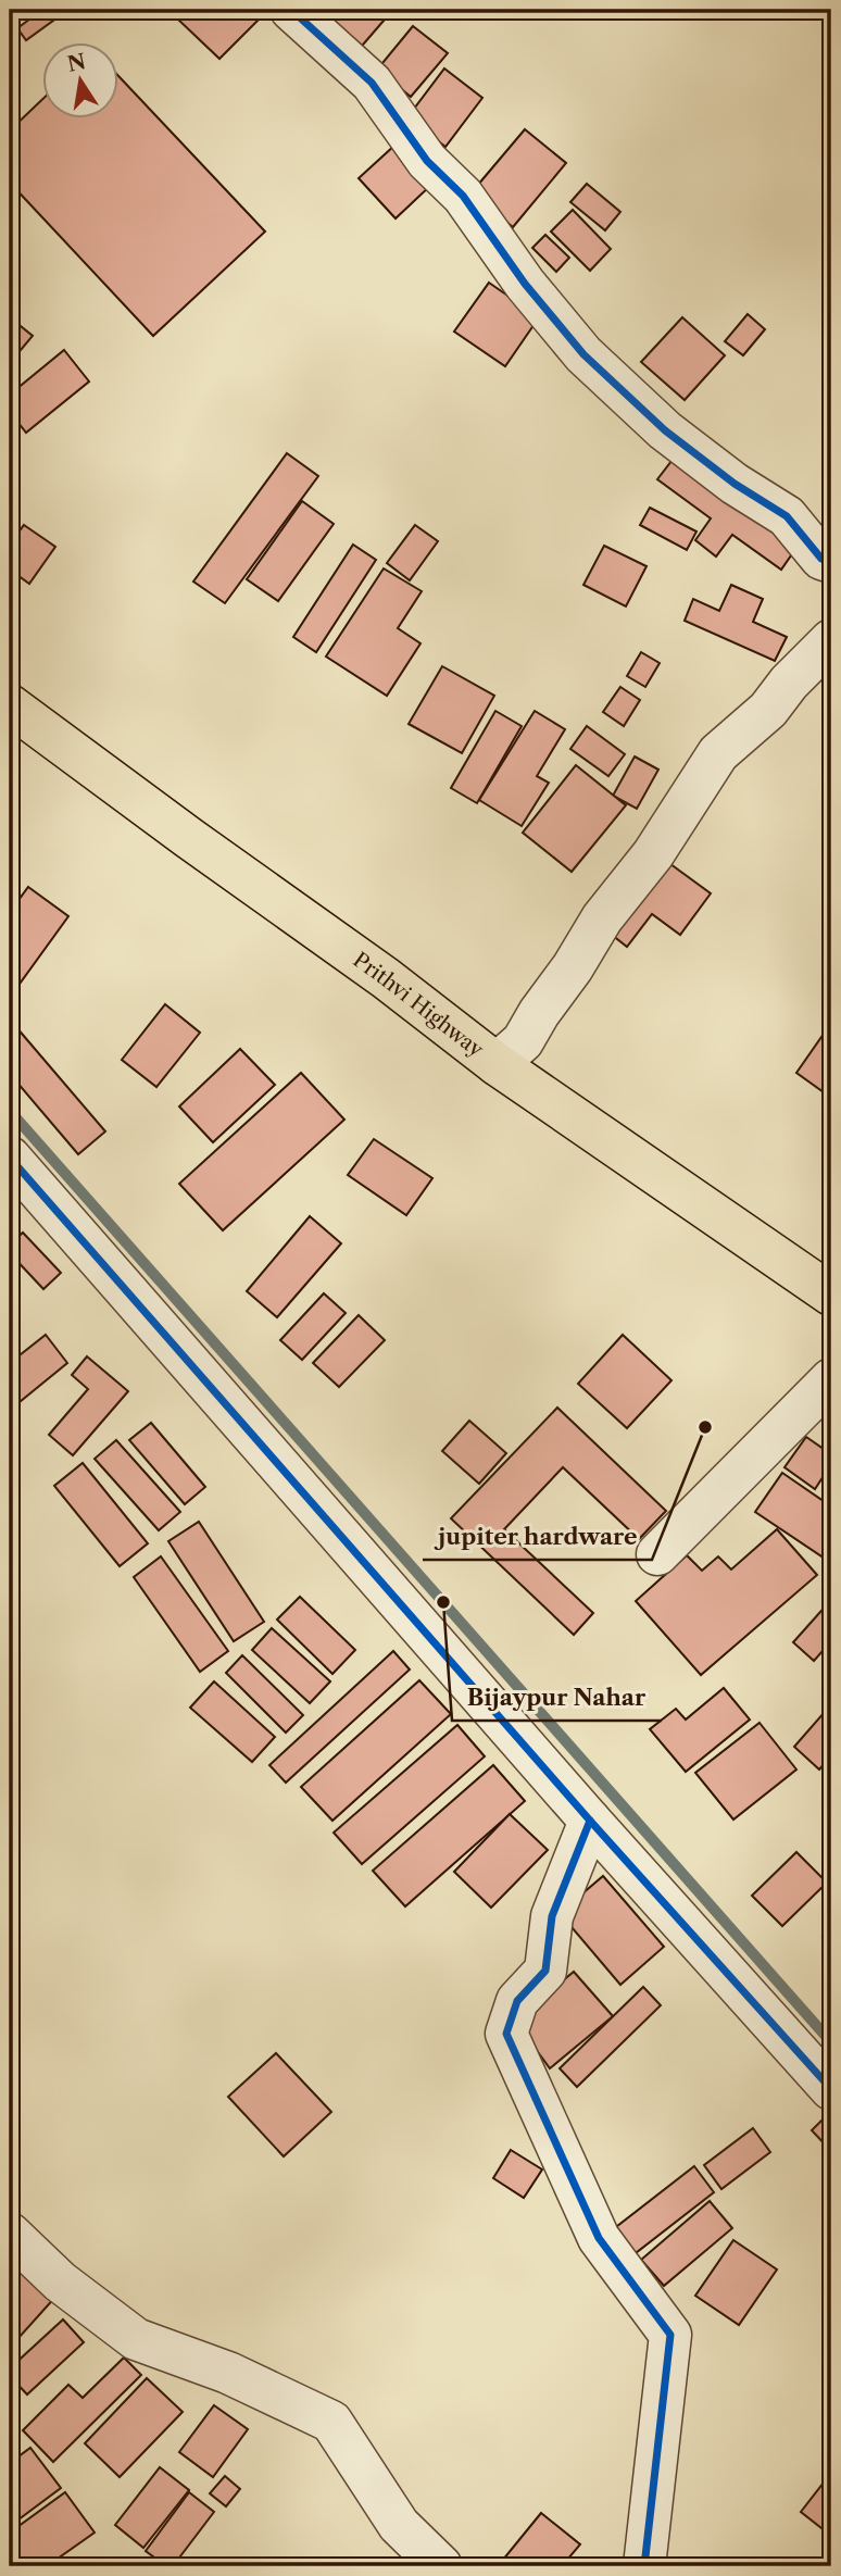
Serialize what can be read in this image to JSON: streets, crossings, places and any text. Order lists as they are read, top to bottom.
{
  "streets": {
    "highway": ["Prithvi Highway"]
  },
  "places": ["jupiter hardware", "Bijaypur Nahar"],
  "north": "top"
}
